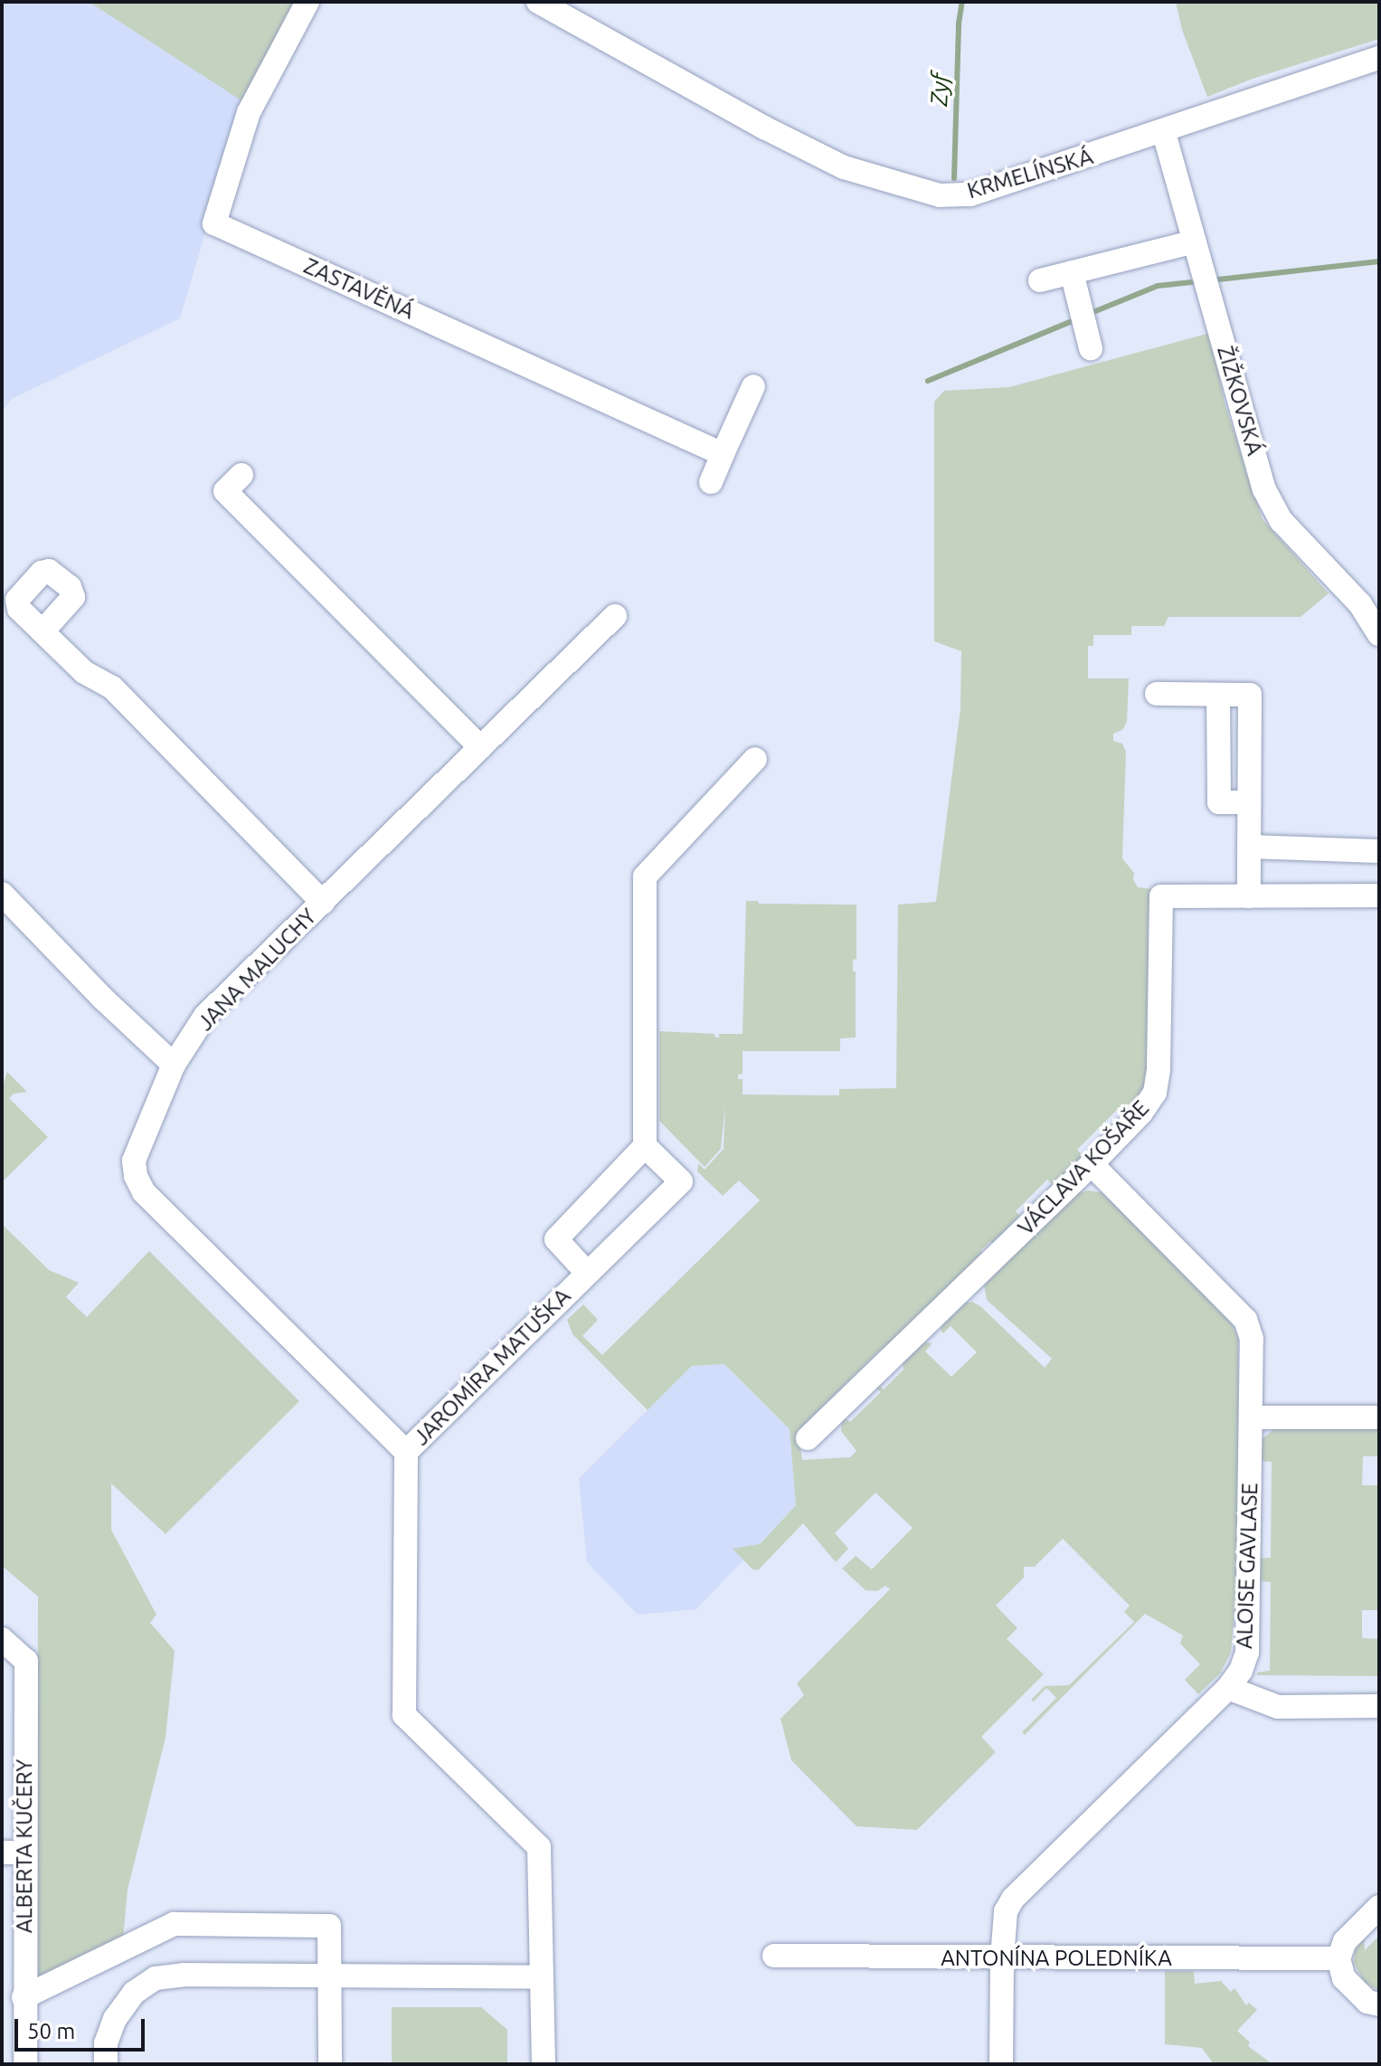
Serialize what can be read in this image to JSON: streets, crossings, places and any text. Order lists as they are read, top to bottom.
{
  "streets": {
    "street": [
      "KRMELÍNSKÁ",
      "ZASTAVĚNÁ",
      "ŽIŽKOVSKÁ",
      "JANA MALUCHY",
      "VÁCLAVA KOŠAŘE",
      "JAROMÍRA MATUŠKA",
      "ALOISE GAVLASE",
      "ALBERTA KUČERY",
      "ANTONÍNA POLEDNÍKA"
    ]
  },
  "crossings": [
    ["KRMELÍNSKÁ", "ŽIŽKOVSKÁ"],
    ["JANA MALUCHY", "JAROMÍRA MATUŠKA"],
    ["VÁCLAVA KOŠAŘE", "ALOISE GAVLASE"],
    ["ALOISE GAVLASE", "ANTONÍNA POLEDNÍKA"]
  ],
  "water": ["Zyf"],
  "scale_bar": "50 m"
}
